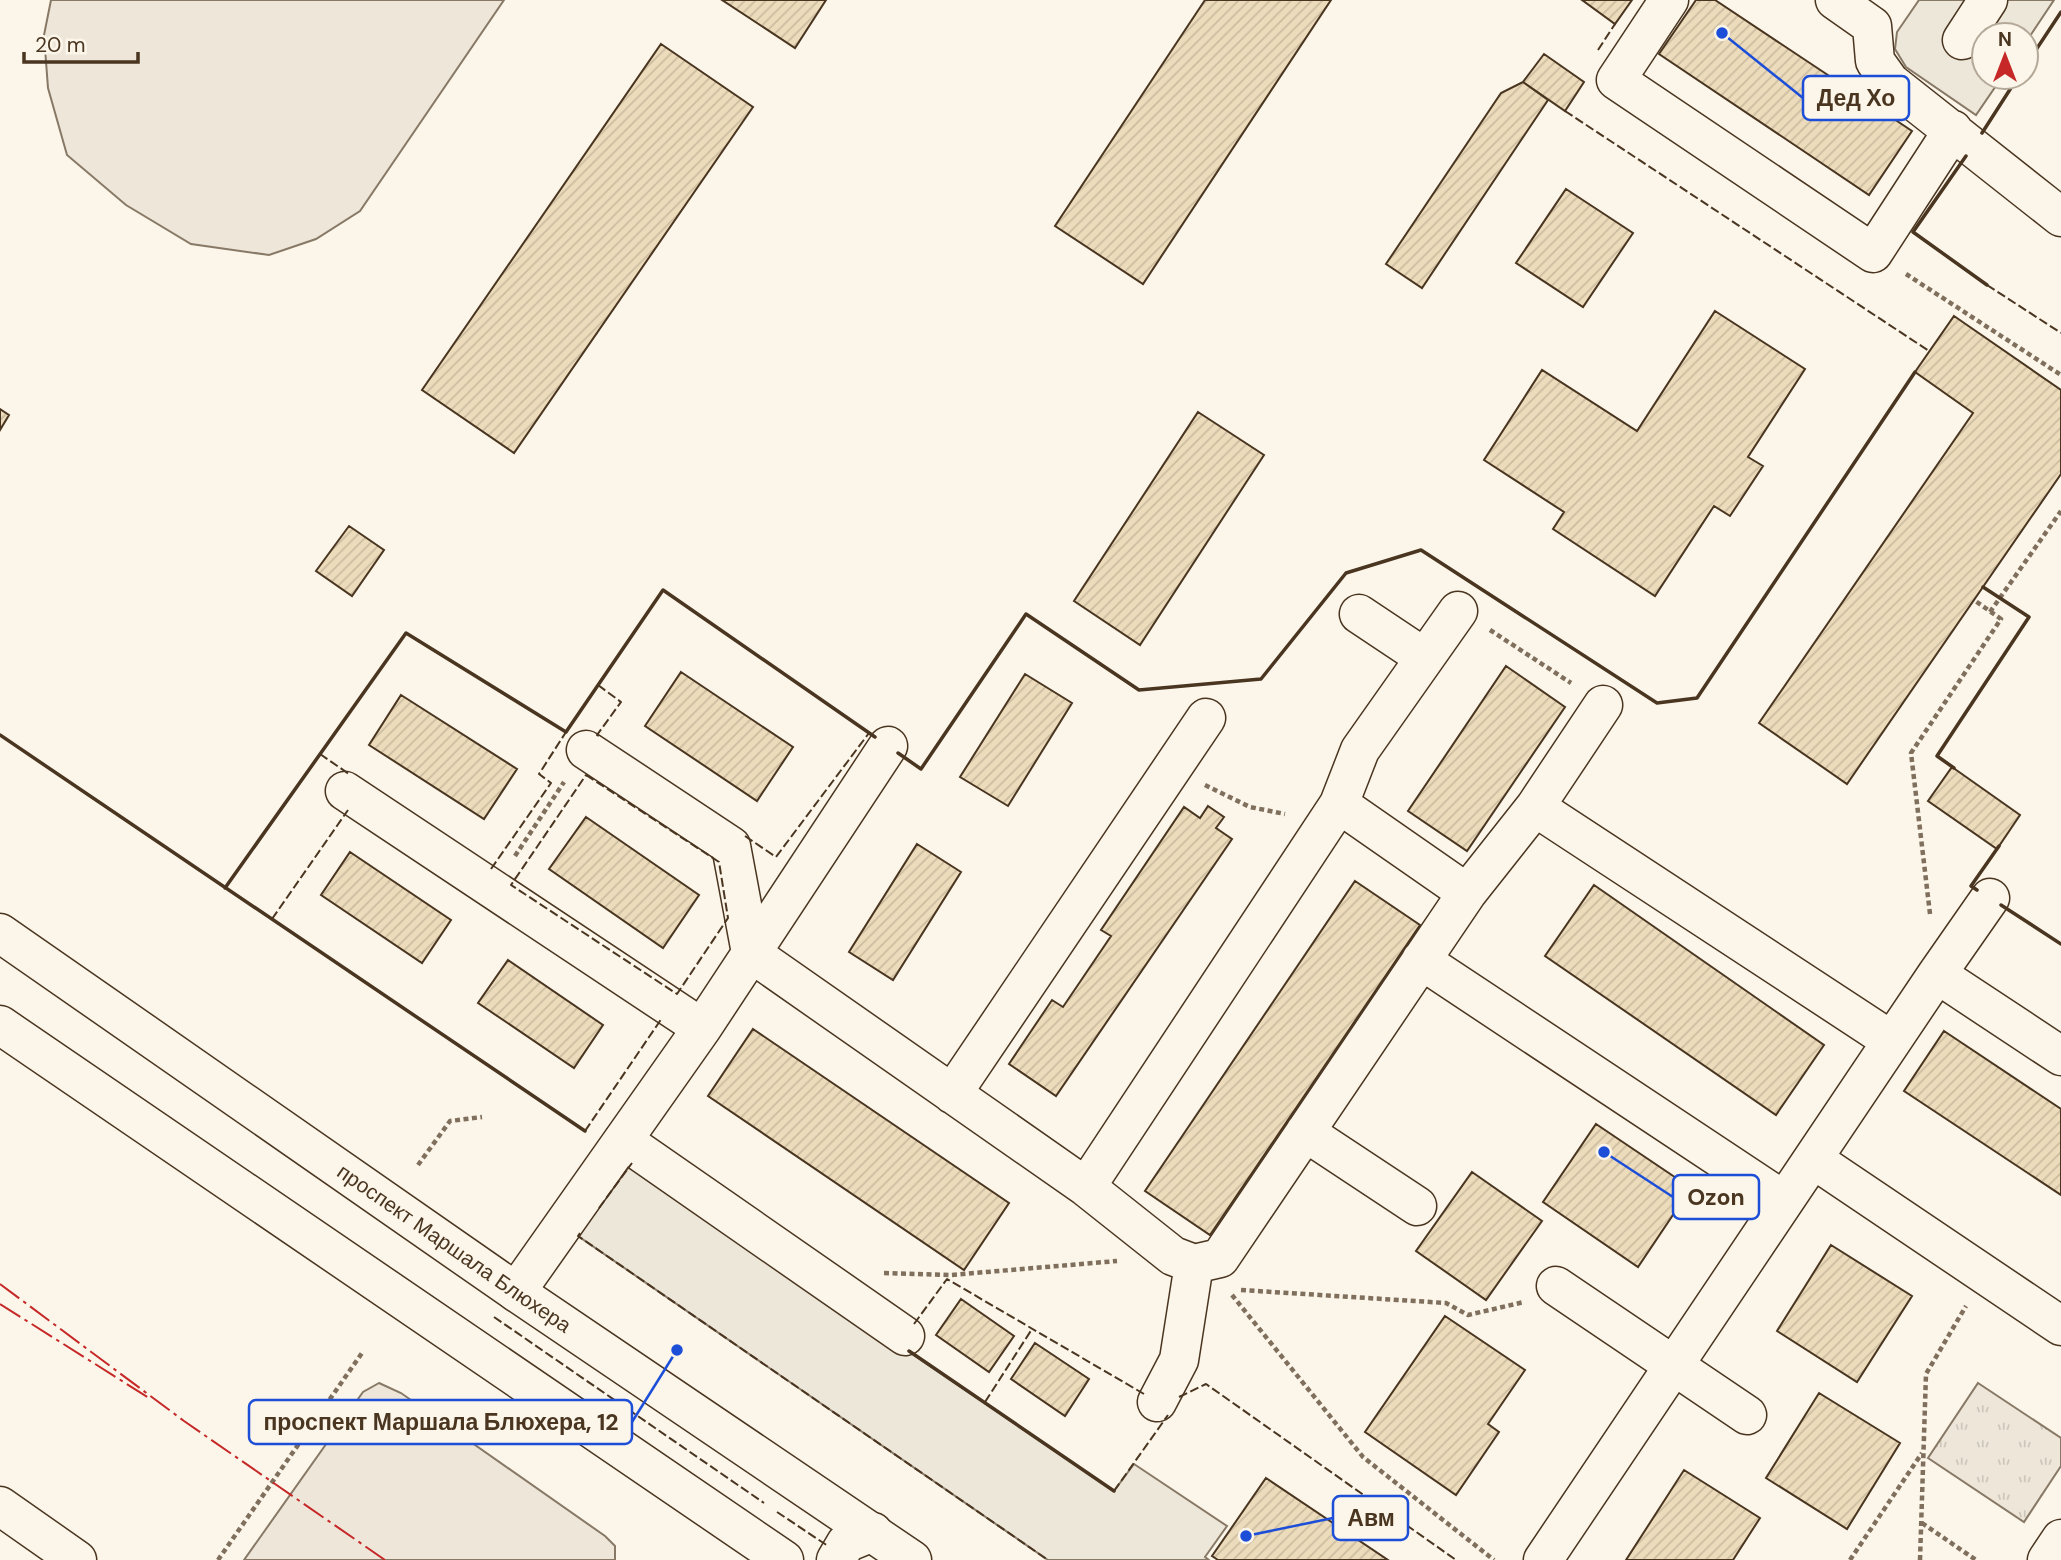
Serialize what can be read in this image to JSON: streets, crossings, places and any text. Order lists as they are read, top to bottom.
{
  "streets": {
    "main road": ["проспект Маршала Блюхера"]
  },
  "places": [
    "Дед Хо",
    "Ozon",
    "проспект Маршала Блюхера, 12",
    "Авм"
  ],
  "scale_bar": "20 m",
  "north": "top"
}
